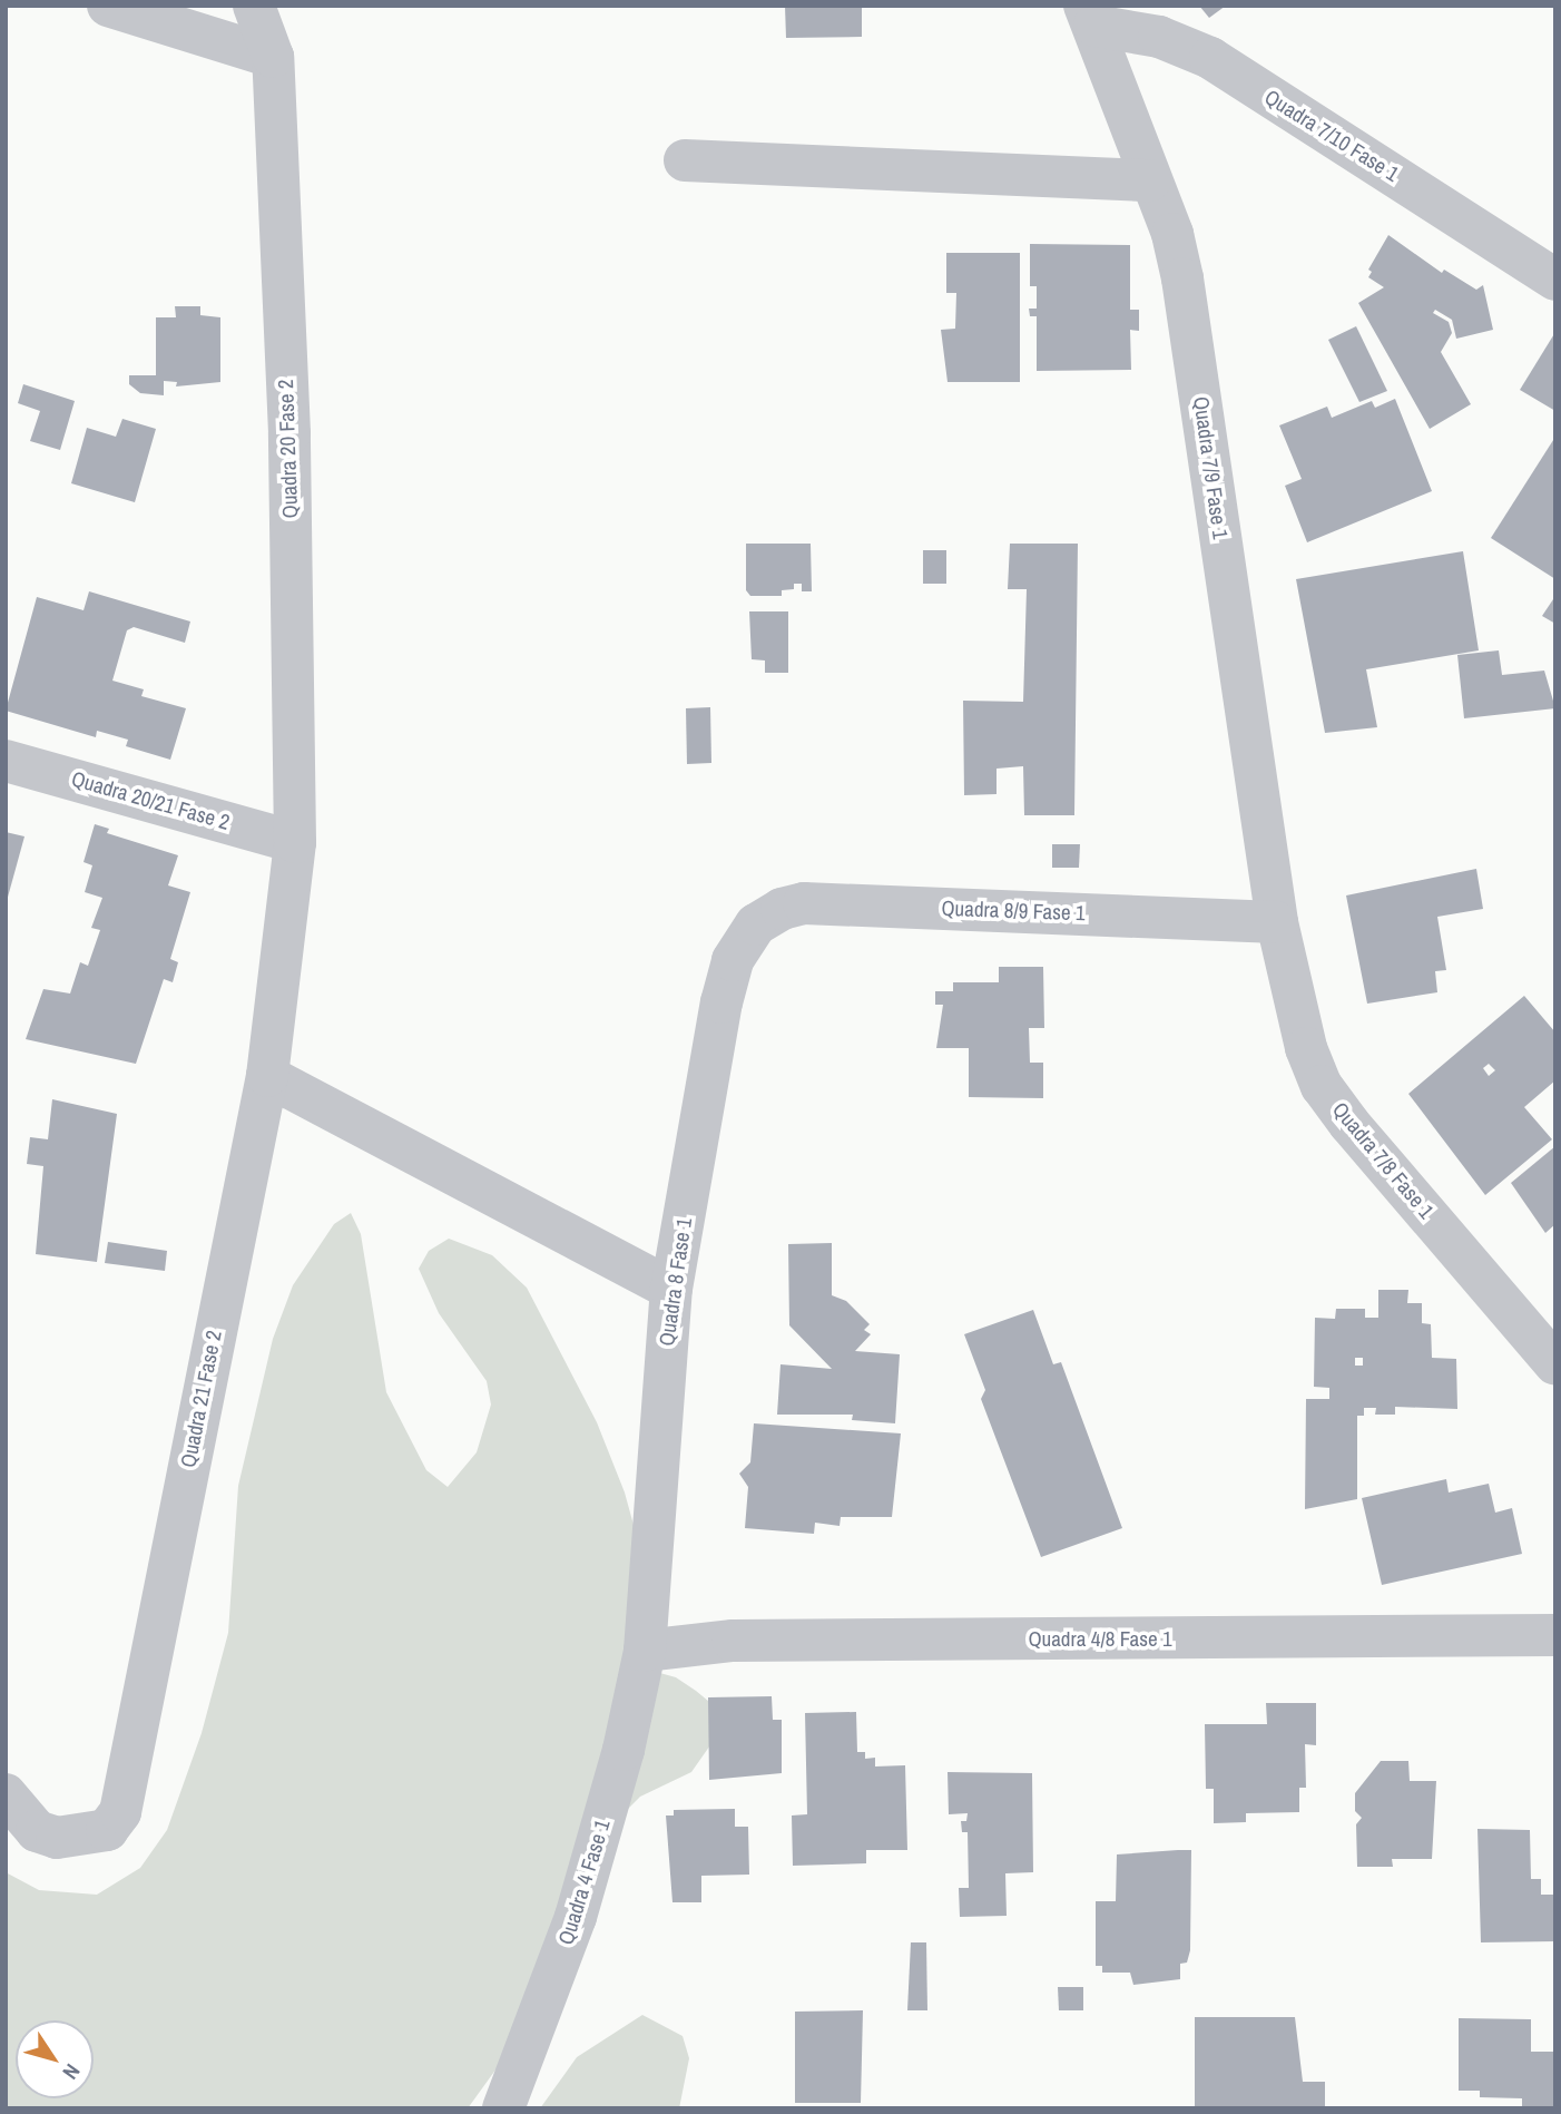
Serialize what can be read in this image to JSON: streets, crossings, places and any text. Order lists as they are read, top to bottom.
{
  "streets": {
    "street": [
      "Quadra 7/10 Fase 1",
      "Quadra 20 Fase 2",
      "Quadra 7/9 Fase 1",
      "Quadra 20/21 Fase 2",
      "Quadra 8/9 Fase 1",
      "Quadra 7/8 Fase 1",
      "Quadra 8 Fase 1",
      "Quadra 21 Fase 2",
      "Quadra 4/8 Fase 1",
      "Quadra 4 Fase 1"
    ]
  },
  "crossings": [
    ["Quadra 7/10 Fase 1", "Quadra 7/9 Fase 1"],
    ["Quadra 20 Fase 2", "Quadra 20/21 Fase 2"],
    ["Quadra 20 Fase 2", "Quadra 21 Fase 2"],
    ["Quadra 7/9 Fase 1", "Quadra 8/9 Fase 1"],
    ["Quadra 7/9 Fase 1", "Quadra 7/8 Fase 1"],
    ["Quadra 20/21 Fase 2", "Quadra 21 Fase 2"],
    ["Quadra 8/9 Fase 1", "Quadra 7/8 Fase 1"],
    ["Quadra 8/9 Fase 1", "Quadra 8 Fase 1"],
    ["Quadra 8 Fase 1", "Quadra 4/8 Fase 1"],
    ["Quadra 8 Fase 1", "Quadra 4 Fase 1"],
    ["Quadra 4/8 Fase 1", "Quadra 4 Fase 1"]
  ],
  "north": "bottom right"
}
